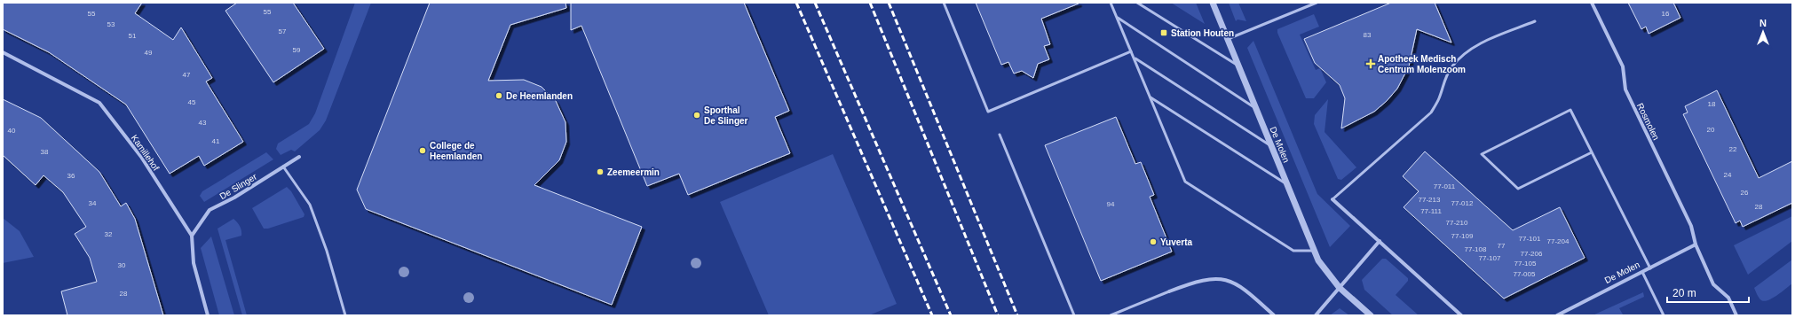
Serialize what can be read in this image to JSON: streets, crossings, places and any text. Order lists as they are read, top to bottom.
{
  "streets": {
    "street": [
      "Rosmolen",
      "De Molen",
      "Kamillehof",
      "De Slinger"
    ]
  },
  "crossings": [
    ["Rosmolen", "De Molen"],
    ["Kamillehof", "De Slinger"]
  ],
  "places": {
    "transit": ["Station Houten"],
    "health": ["Apotheek Medisch Centrum Molenzoom"],
    "other": [
      "De Heemlanden",
      "Sporthal De Slinger",
      "College de Heemlanden",
      "Zeemeermin",
      "Yuverta"
    ]
  },
  "house_numbers": [
    "55",
    "55",
    "16",
    "53",
    "57",
    "83",
    "51",
    "59",
    "49",
    "47",
    "45",
    "18",
    "43",
    "20",
    "40",
    "41",
    "22",
    "38",
    "24",
    "36",
    "77-011",
    "26",
    "77-213",
    "34",
    "77-012",
    "94",
    "28",
    "77-111",
    "77-210",
    "32",
    "77-109",
    "77-101",
    "77-204",
    "77",
    "77-108",
    "77-206",
    "77-107",
    "77-105",
    "30",
    "77-005",
    "28"
  ],
  "scale_bar": "20 m",
  "north": "top"
}
